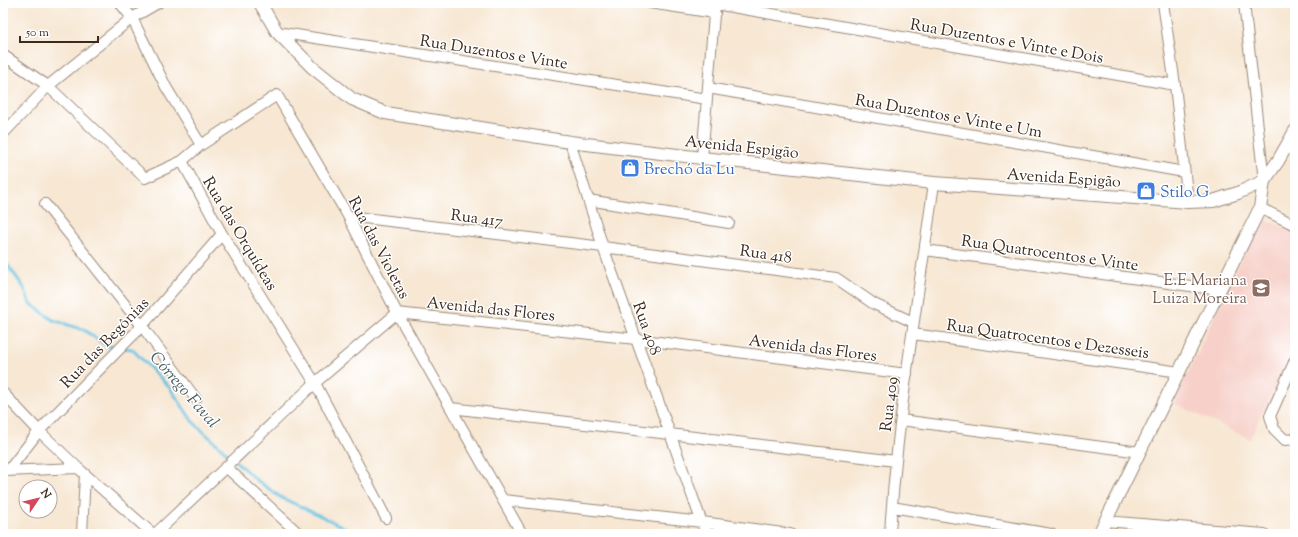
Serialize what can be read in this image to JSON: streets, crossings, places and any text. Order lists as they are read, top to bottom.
{
  "streets": {
    "street": [
      "Rua Duzentos e Vinte e Dois",
      "Rua Duzentos e Vinte",
      "Rua Duzentos e Vinte e Um",
      "Avenida Espigão",
      "Rua 417",
      "Rua das Orquídeas",
      "Rua das Violetas",
      "Rua Quatrocentos e Vinte",
      "Rua 418",
      "Avenida das Flores",
      "Rua 408",
      "Rua Quatrocentos e Dezesseis",
      "Rua das Begônias",
      "Rua 409"
    ]
  },
  "crossings": [
    ["Rua Duzentos e Vinte", "Avenida Espigão"],
    ["Avenida Espigão", "Rua 408"],
    ["Avenida Espigão", "Rua 409"],
    ["Rua 417", "Rua das Violetas"],
    ["Rua 417", "Rua 418"],
    ["Rua 417", "Rua 408"],
    ["Rua das Orquídeas", "Rua das Violetas"],
    ["Rua das Orquídeas", "Rua das Begônias"],
    ["Rua das Violetas", "Avenida das Flores"],
    ["Rua Quatrocentos e Vinte", "Rua 409"],
    ["Rua 418", "Rua 408"],
    ["Rua 418", "Rua 409"],
    ["Avenida das Flores", "Rua 408"],
    ["Avenida das Flores", "Rua 409"],
    ["Rua Quatrocentos e Dezesseis", "Rua 409"]
  ],
  "water": ["Córrego Faval"],
  "places": {
    "shop": ["Brechó da Lu", "Stilo G"],
    "school or university": ["E.E Mariana Luiza Moreira"]
  },
  "scale_bar": "50 m",
  "north": "top right"
}
